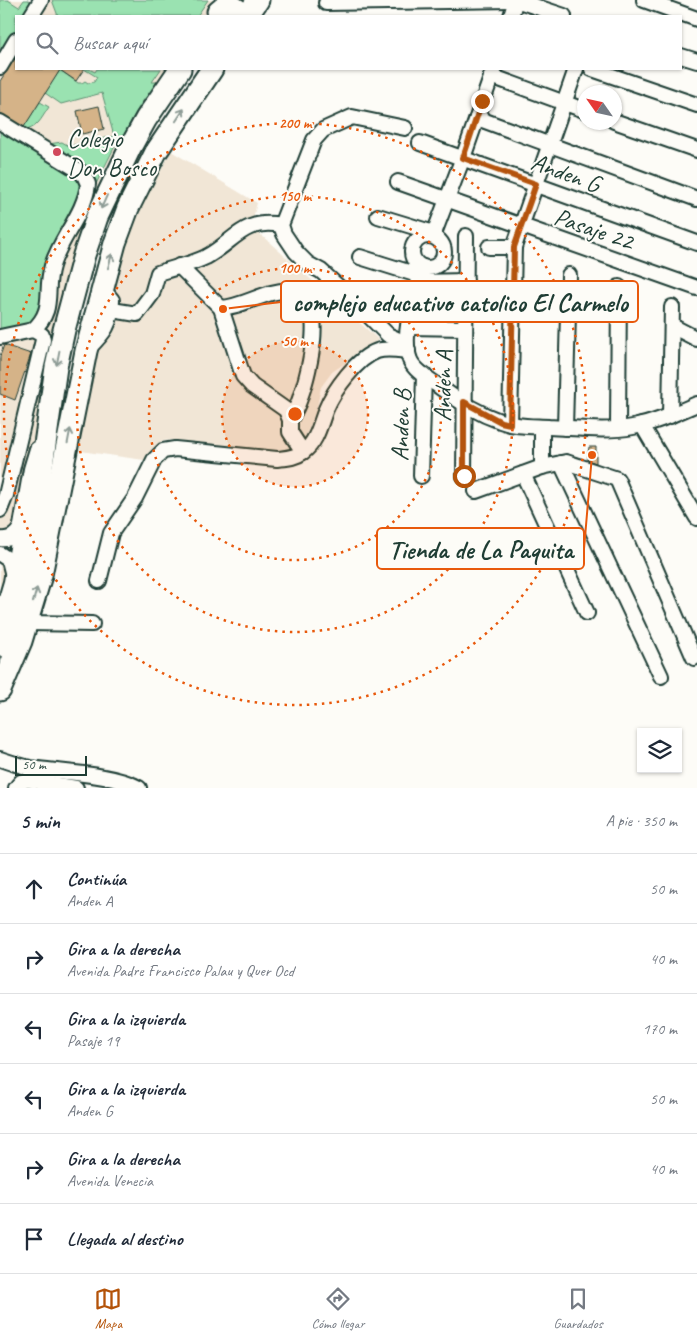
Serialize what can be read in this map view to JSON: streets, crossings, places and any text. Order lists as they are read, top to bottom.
{
  "streets": {
    "street": [
      "Anden G",
      "Pasaje 22",
      "Anden A",
      "Anden B"
    ]
  },
  "places": ["Colegio Don Bosco", "complejo educativo catolico El Carmelo", "Tienda de La Paquita"],
  "scale_bar": "50 m",
  "north": "top left",
  "page": {
    "search": "Buscar aquí",
    "scale": "50 m",
    "heading": ["5 min", "A pie · 350 m"],
    "list": [
      ["Continúa", "Anden A", "50 m"],
      ["Gira a la derecha", "Avenida Padre Francisco Palau y Quer Ocd", "40 m"],
      ["Gira a la izquierda", "Pasaje 19", "170 m"],
      ["Gira a la izquierda", "Anden G", "50 m"],
      ["Gira a la derecha", "Avenida Venecia", "40 m"],
      "Llegada al destino"
    ],
    "nav": ["Mapa", "Cómo llegar", "Guardados"]
  },
  "rings": [
    "200 m",
    "150 m",
    "100 m",
    "50 m"
  ]
}
